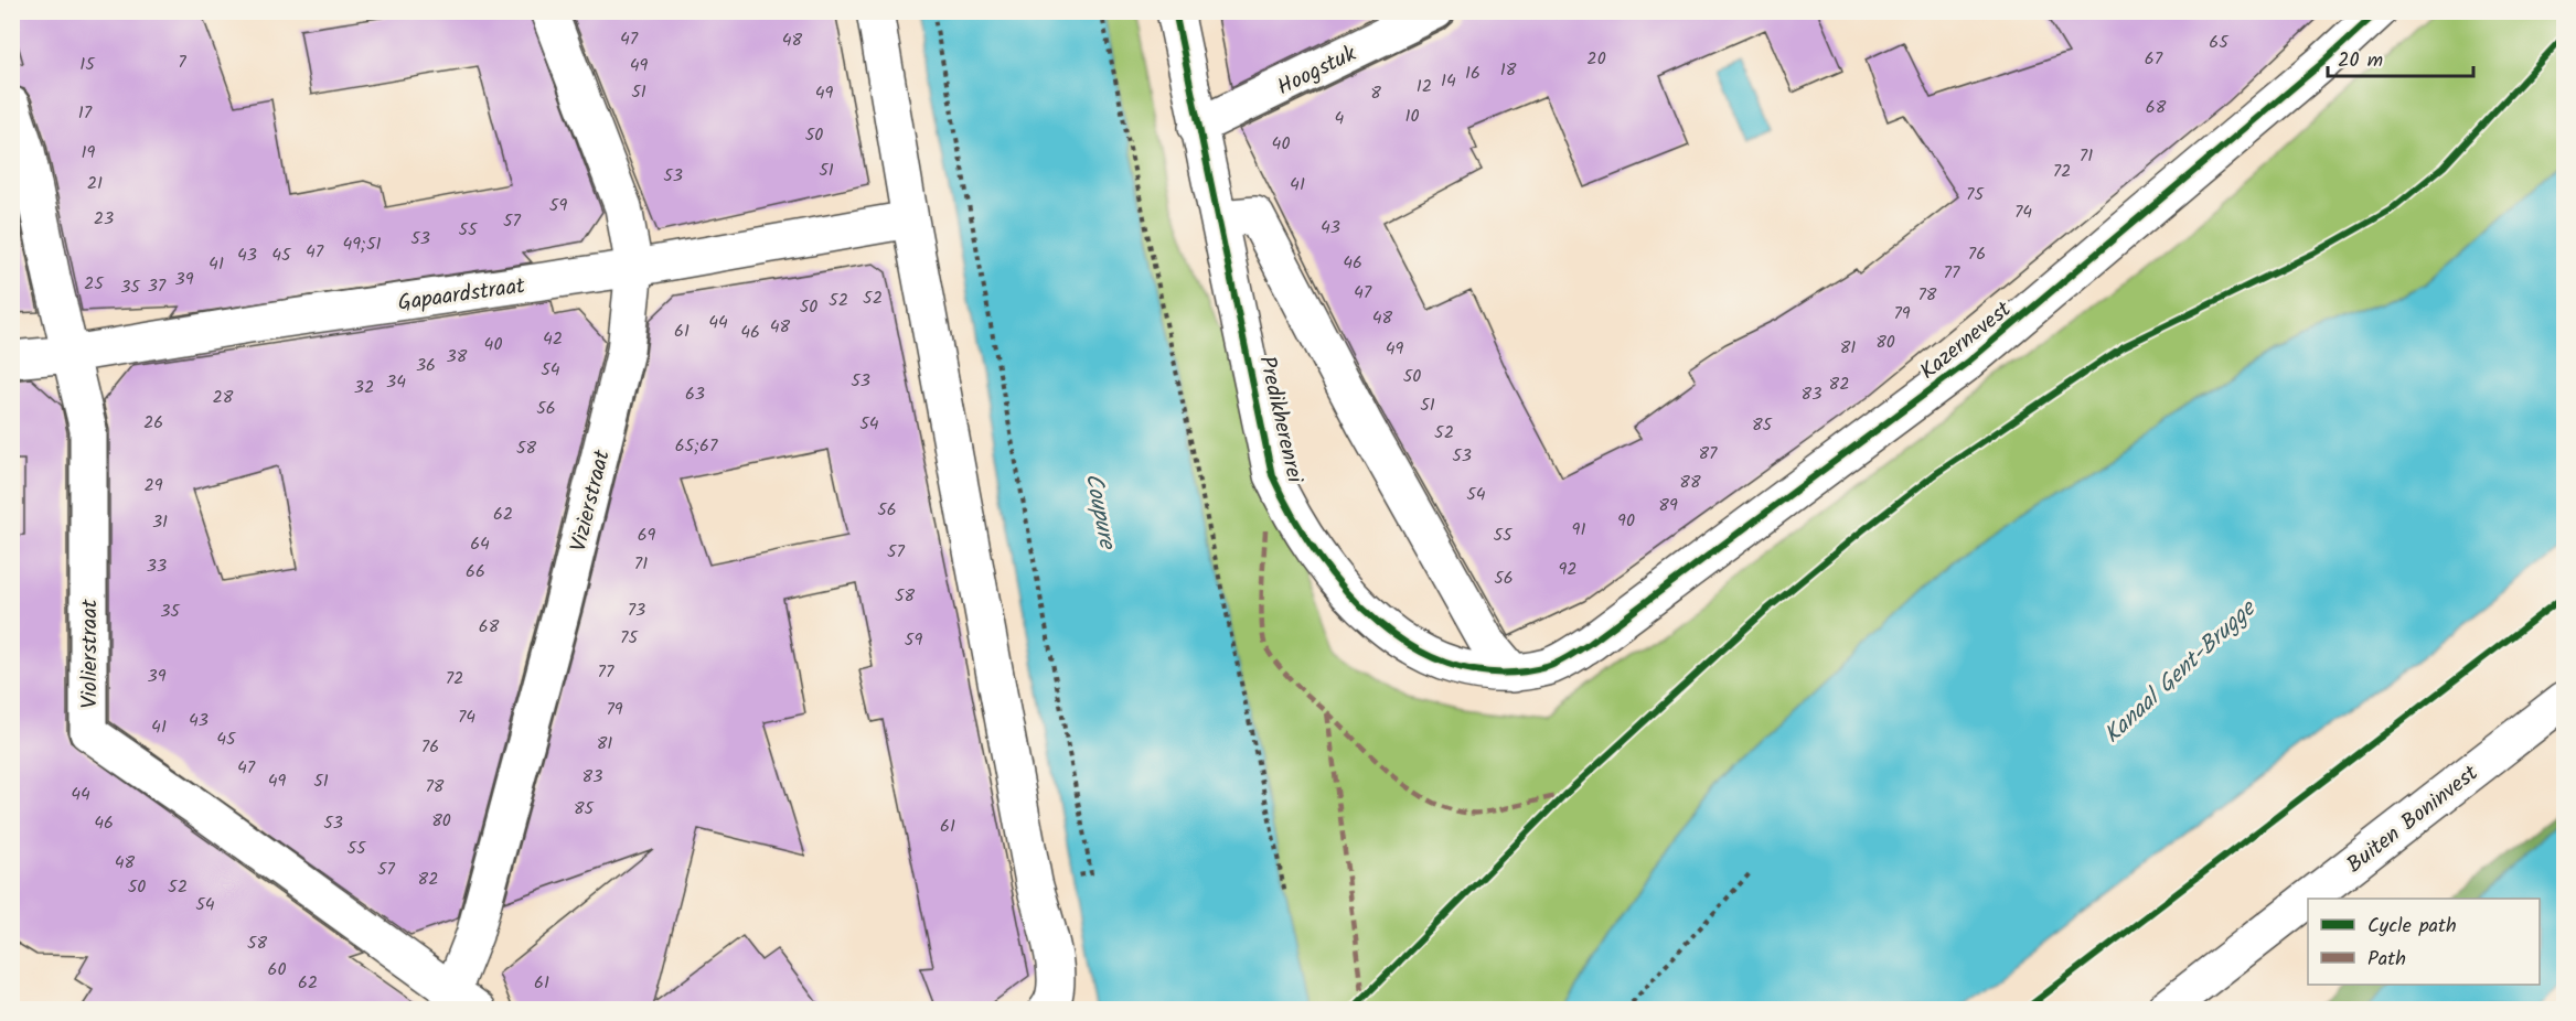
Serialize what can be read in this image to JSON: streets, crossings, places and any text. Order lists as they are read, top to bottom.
{
  "streets": {
    "street": [
      "Hoogstuk",
      "Gapaardstraat",
      "Kazernevest",
      "Predikherenrei",
      "Vizierstraat",
      "Violierstraat",
      "Buiten Boninvest"
    ]
  },
  "crossings": [
    ["Hoogstuk", "Predikherenrei"],
    ["Gapaardstraat", "Vizierstraat"],
    ["Gapaardstraat", "Violierstraat"],
    ["Kazernevest", "Predikherenrei"],
    ["Vizierstraat", "Violierstraat"]
  ],
  "water": ["Coupure", "Kanaal Gent-Brugge"],
  "house_numbers": [
    "47",
    "48",
    "65",
    "20",
    "67",
    "7",
    "15",
    "49",
    "18",
    "16",
    "14",
    "12",
    "51",
    "49",
    "8",
    "68",
    "17",
    "10",
    "4",
    "50",
    "40",
    "19",
    "71",
    "51",
    "72",
    "53",
    "21",
    "41",
    "75",
    "59",
    "74",
    "23",
    "57",
    "43",
    "55",
    "53",
    "49;51",
    "47",
    "76",
    "43",
    "45",
    "46",
    "41",
    "77",
    "39",
    "25",
    "37",
    "35",
    "47",
    "78",
    "52",
    "52",
    "50",
    "79",
    "48",
    "44",
    "48",
    "61",
    "46",
    "42",
    "80",
    "40",
    "81",
    "49",
    "38",
    "36",
    "54",
    "50",
    "53",
    "34",
    "82",
    "32",
    "63",
    "83",
    "28",
    "51",
    "56",
    "26",
    "54",
    "85",
    "52",
    "65;67",
    "58",
    "87",
    "53",
    "88",
    "29",
    "54",
    "89",
    "56",
    "62",
    "90",
    "31",
    "91",
    "69",
    "55",
    "64",
    "57",
    "71",
    "33",
    "92",
    "66",
    "56",
    "58",
    "73",
    "35",
    "68",
    "75",
    "59",
    "77",
    "39",
    "72",
    "79",
    "74",
    "43",
    "41",
    "45",
    "81",
    "76",
    "47",
    "83",
    "49",
    "51",
    "78",
    "44",
    "85",
    "80",
    "46",
    "53",
    "61",
    "55",
    "48",
    "57",
    "82",
    "50",
    "52",
    "54",
    "58",
    "60",
    "62",
    "61"
  ],
  "legend": ["Cycle path", "Path"],
  "scale_bar": "20 m"
}
